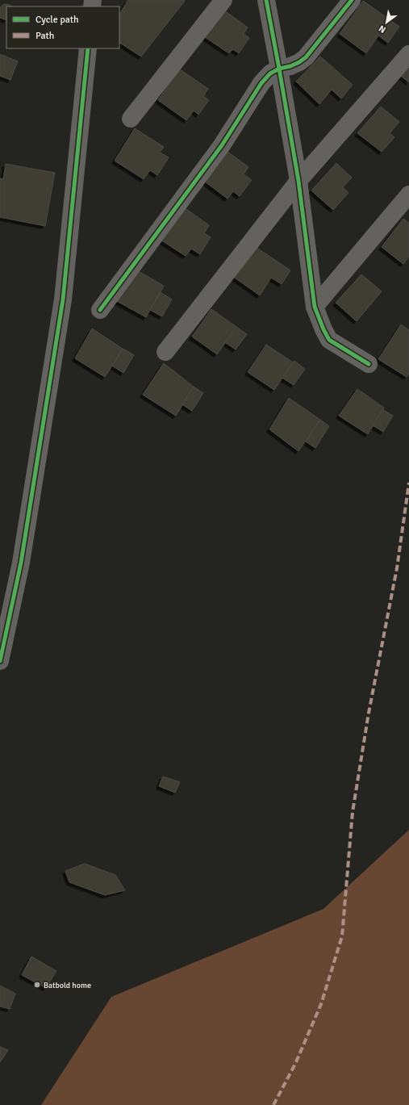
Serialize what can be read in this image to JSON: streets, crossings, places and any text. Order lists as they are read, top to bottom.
{
  "places": ["Batbold home"],
  "legend": ["Cycle path", "Path"],
  "north": "bottom left"
}
